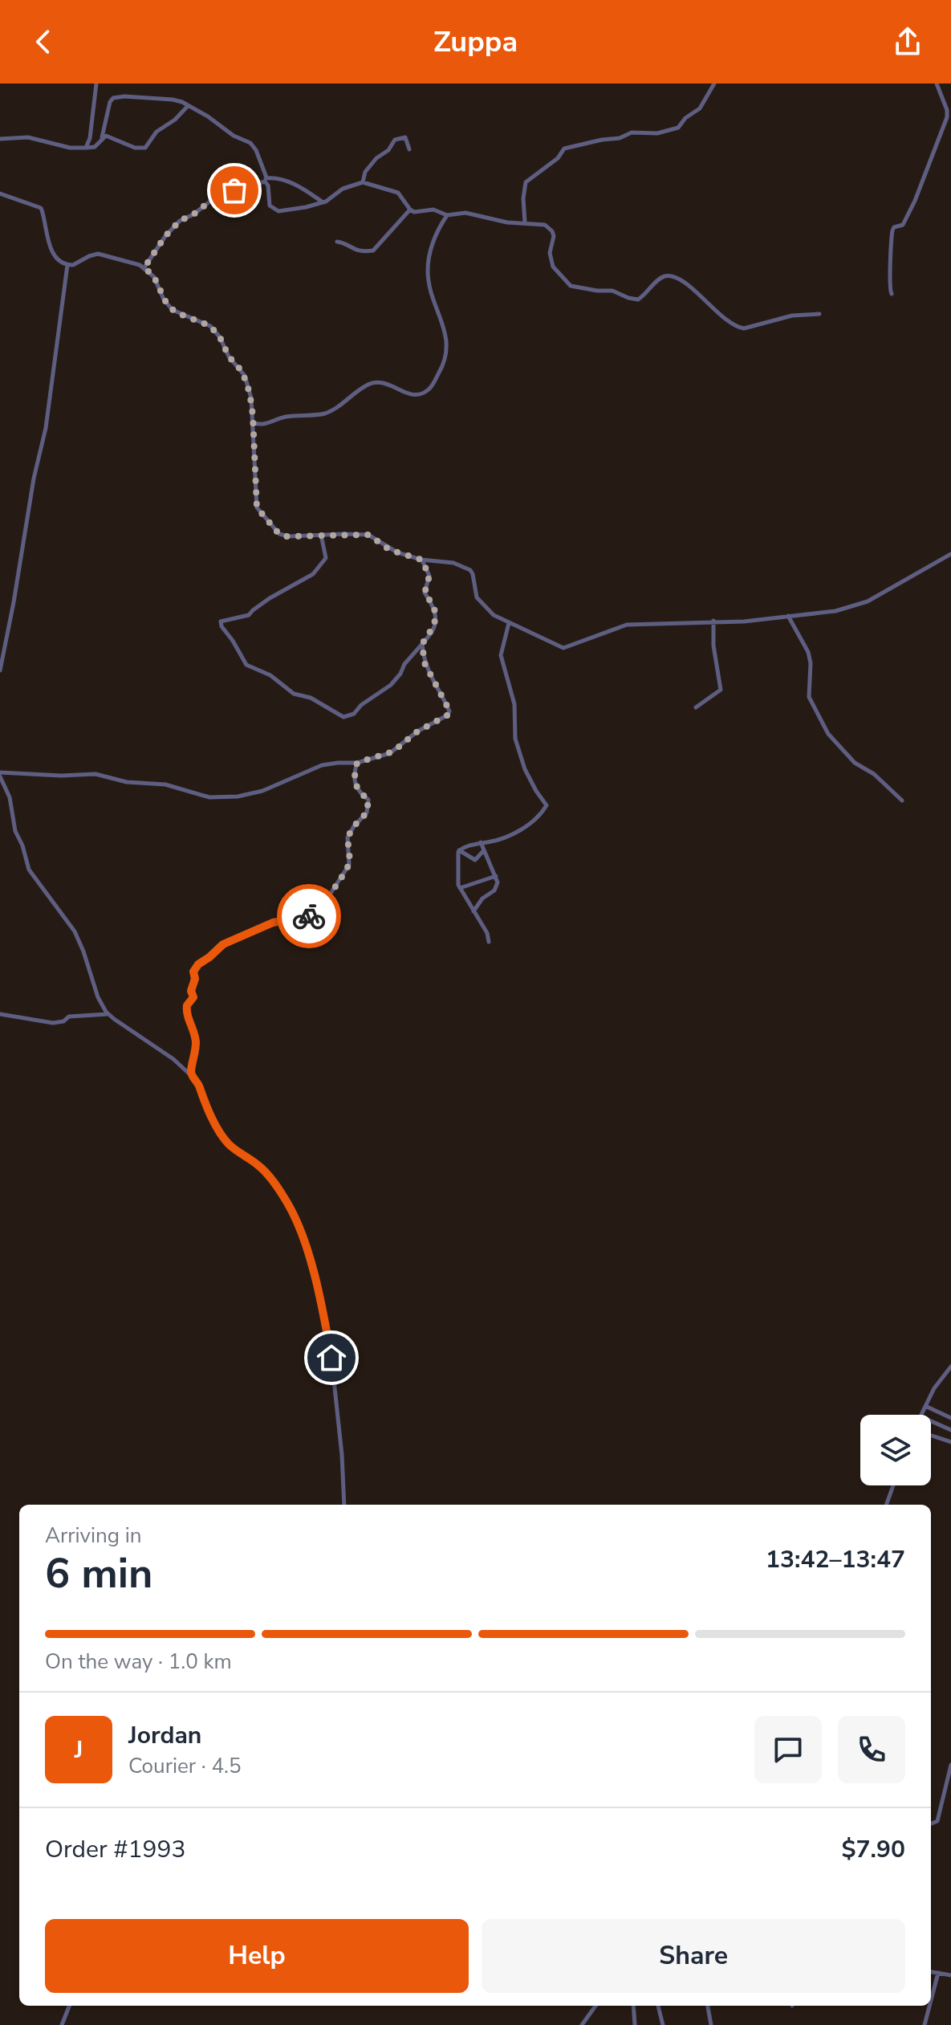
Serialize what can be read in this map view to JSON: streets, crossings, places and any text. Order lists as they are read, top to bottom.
{
  "page": {
    "header": "Zuppa",
    "heading": ["6 min", "Arriving in", "13:42–13:47"],
    "panel": [
      "Jordan",
      "Courier · 4.5",
      "Order #1993",
      "$7.90"
    ],
    "bar": "On the way · 1.0 km",
    "round": "J",
    "buttons": ["Help", "Share"]
  }
}
